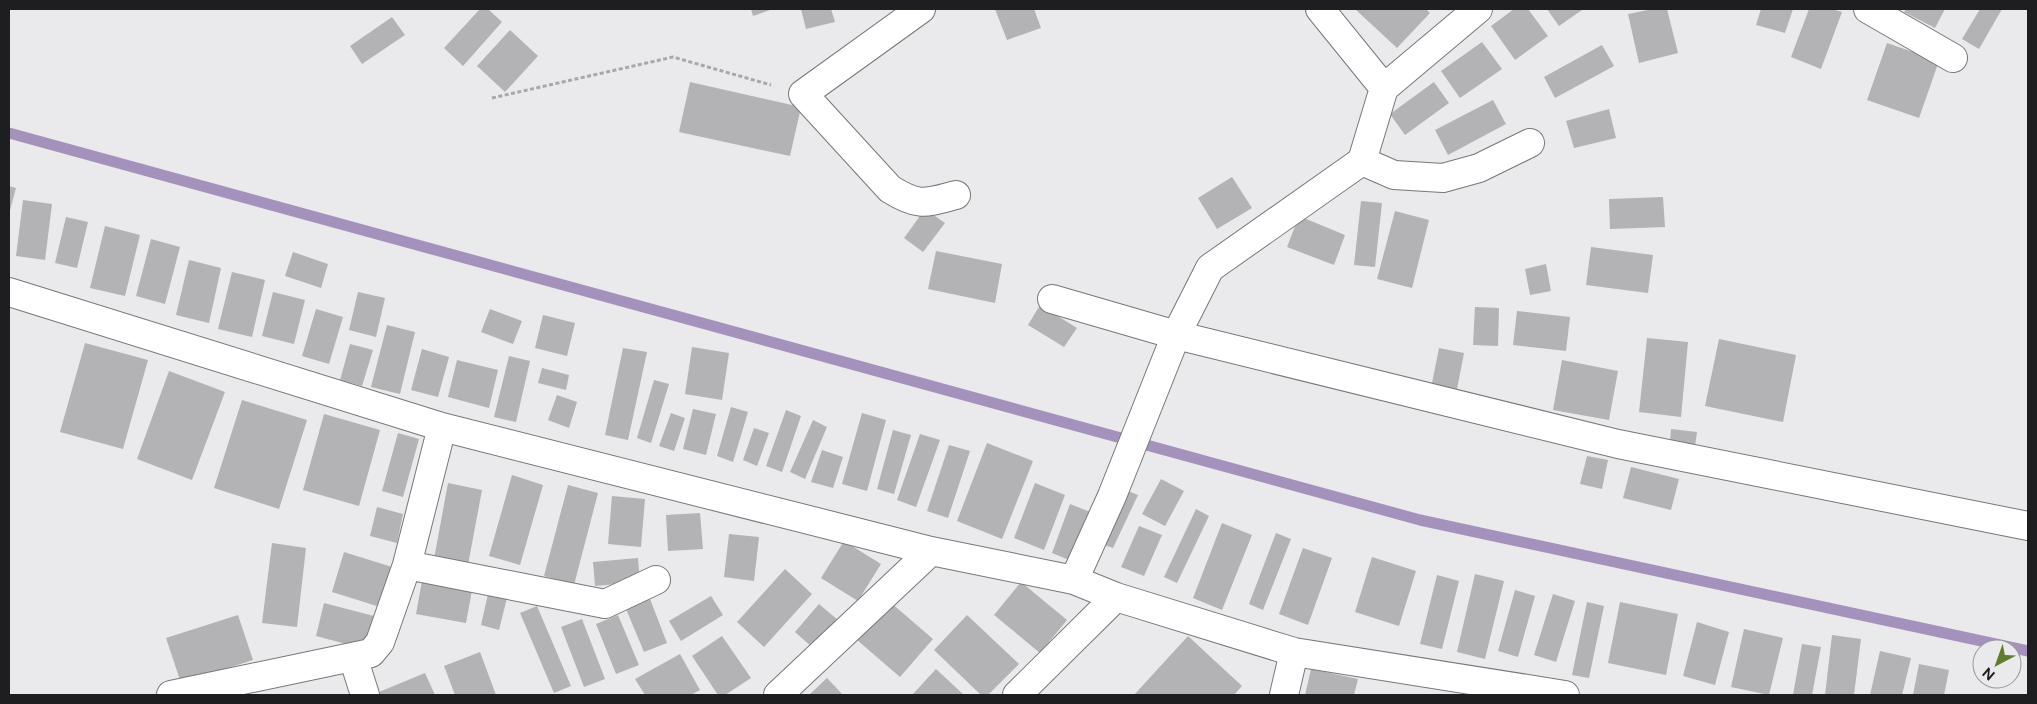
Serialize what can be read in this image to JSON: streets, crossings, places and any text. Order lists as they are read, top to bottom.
{
  "north": "bottom left"
}
